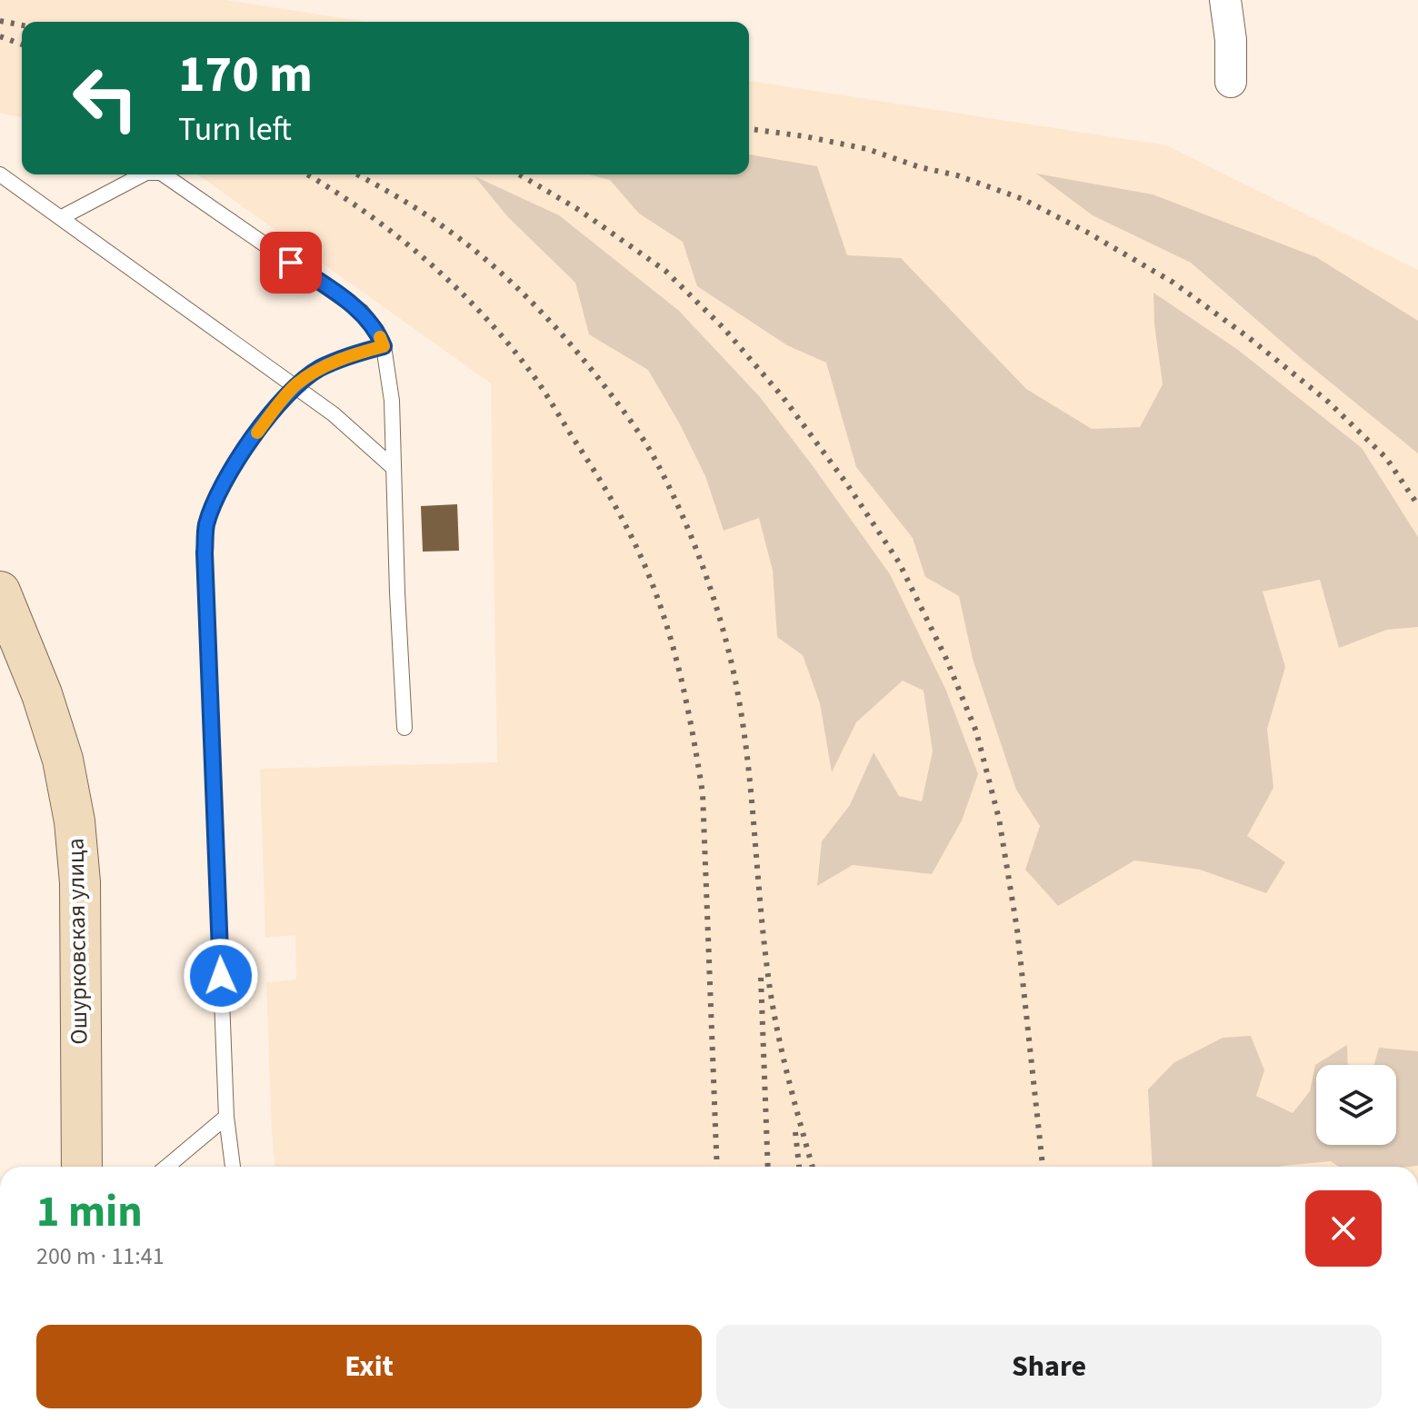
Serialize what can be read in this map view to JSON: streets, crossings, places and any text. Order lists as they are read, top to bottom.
{
  "streets": {
    "street": ["Ошурковская улица"]
  },
  "page": {
    "turn": ["170 m", "Turn left"],
    "heading": ["1 min", "200 m · 11:41"],
    "buttons": ["Exit", "Share"]
  }
}
